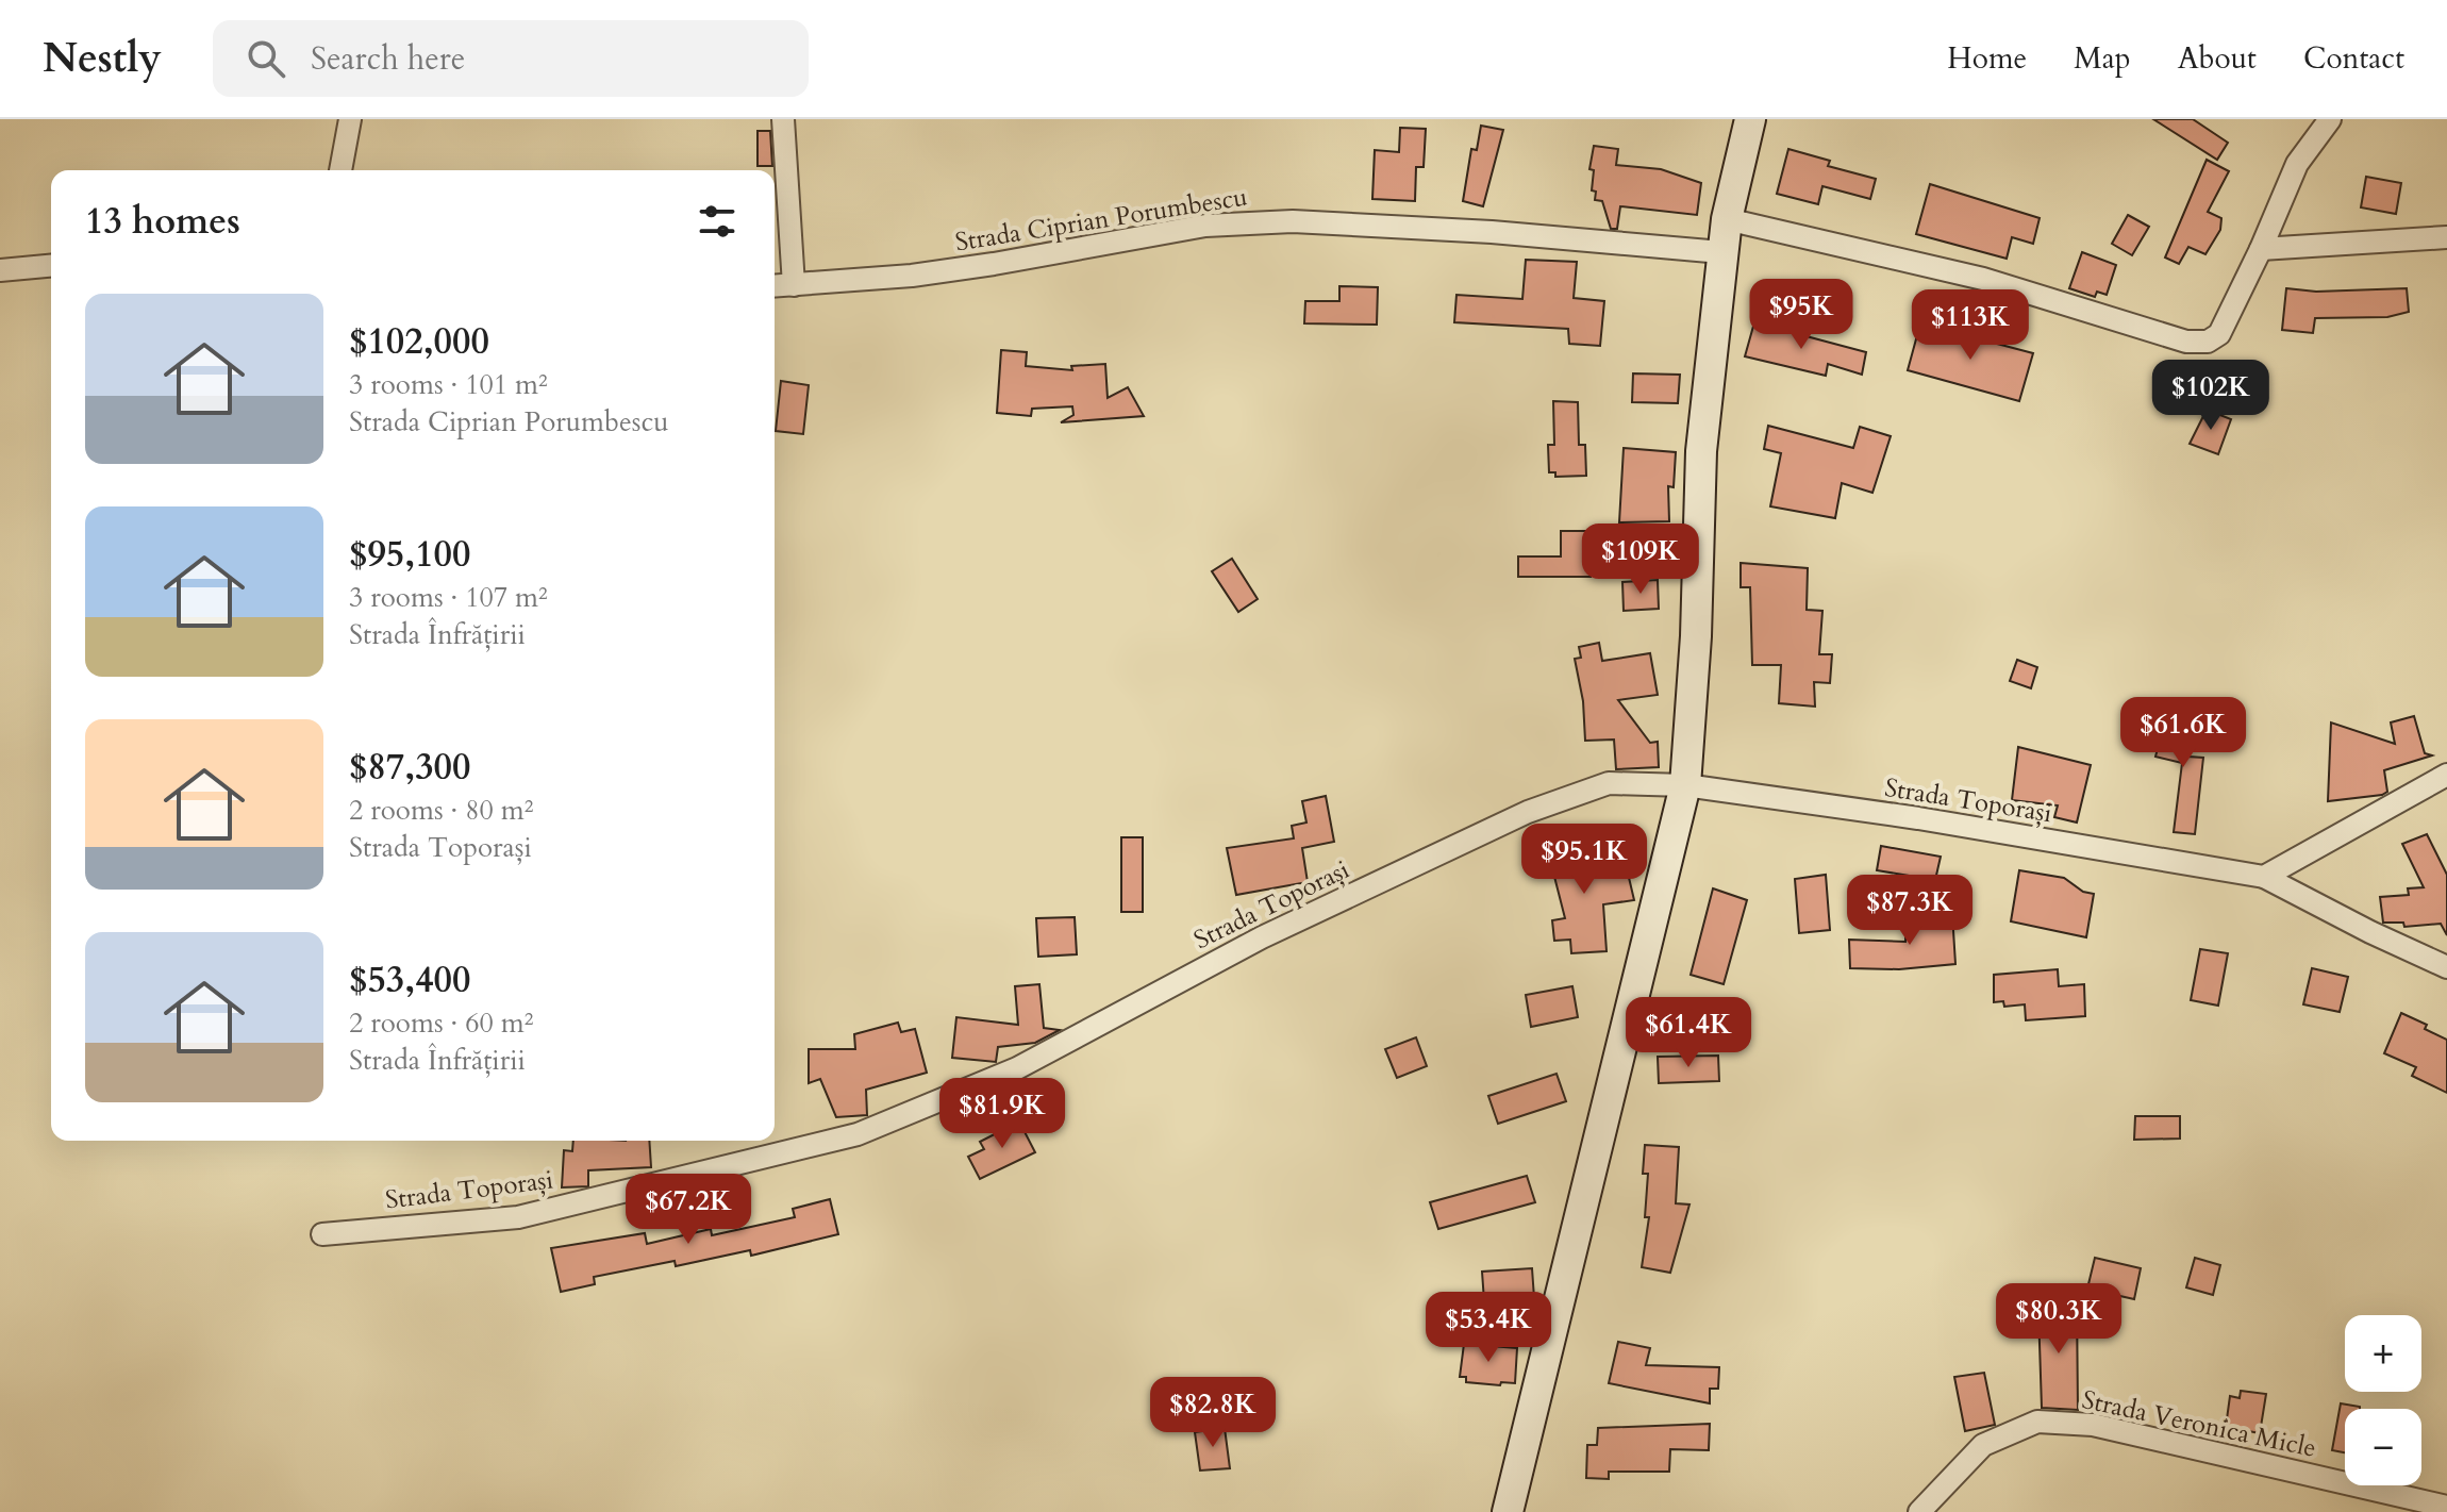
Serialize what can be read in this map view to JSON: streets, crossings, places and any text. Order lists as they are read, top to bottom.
{
  "streets": {
    "street": ["Strada Ciprian Porumbescu", "Strada Toporași", "Strada Veronica Micle"]
  },
  "page": {
    "header": "Nestly",
    "search": "Search here",
    "nav": [
      "Home",
      "Map",
      "About",
      "Contact"
    ],
    "heading": "13 homes",
    "list": [
      {
        "name": "$102,000",
        "note": "3 rooms · 101 m² · Strada Ciprian Porumbescu"
      },
      {
        "name": "$95,100",
        "note": "3 rooms · 107 m² · Strada Înfrățirii"
      },
      {
        "name": "$87,300",
        "note": "2 rooms · 80 m² · Strada Toporași"
      },
      {
        "name": "$53,400",
        "note": "2 rooms · 60 m² · Strada Înfrățirii"
      }
    ],
    "price": [
      "$95K",
      "$113K",
      "$102K",
      "$109K",
      "$61.6K",
      "$95.1K",
      "$87.3K",
      "$61.4K",
      "$81.9K",
      "$67.2K",
      "$80.3K",
      "$53.4K",
      "$82.8K"
    ],
    "map_buttons": ["+", "−"]
  }
}
